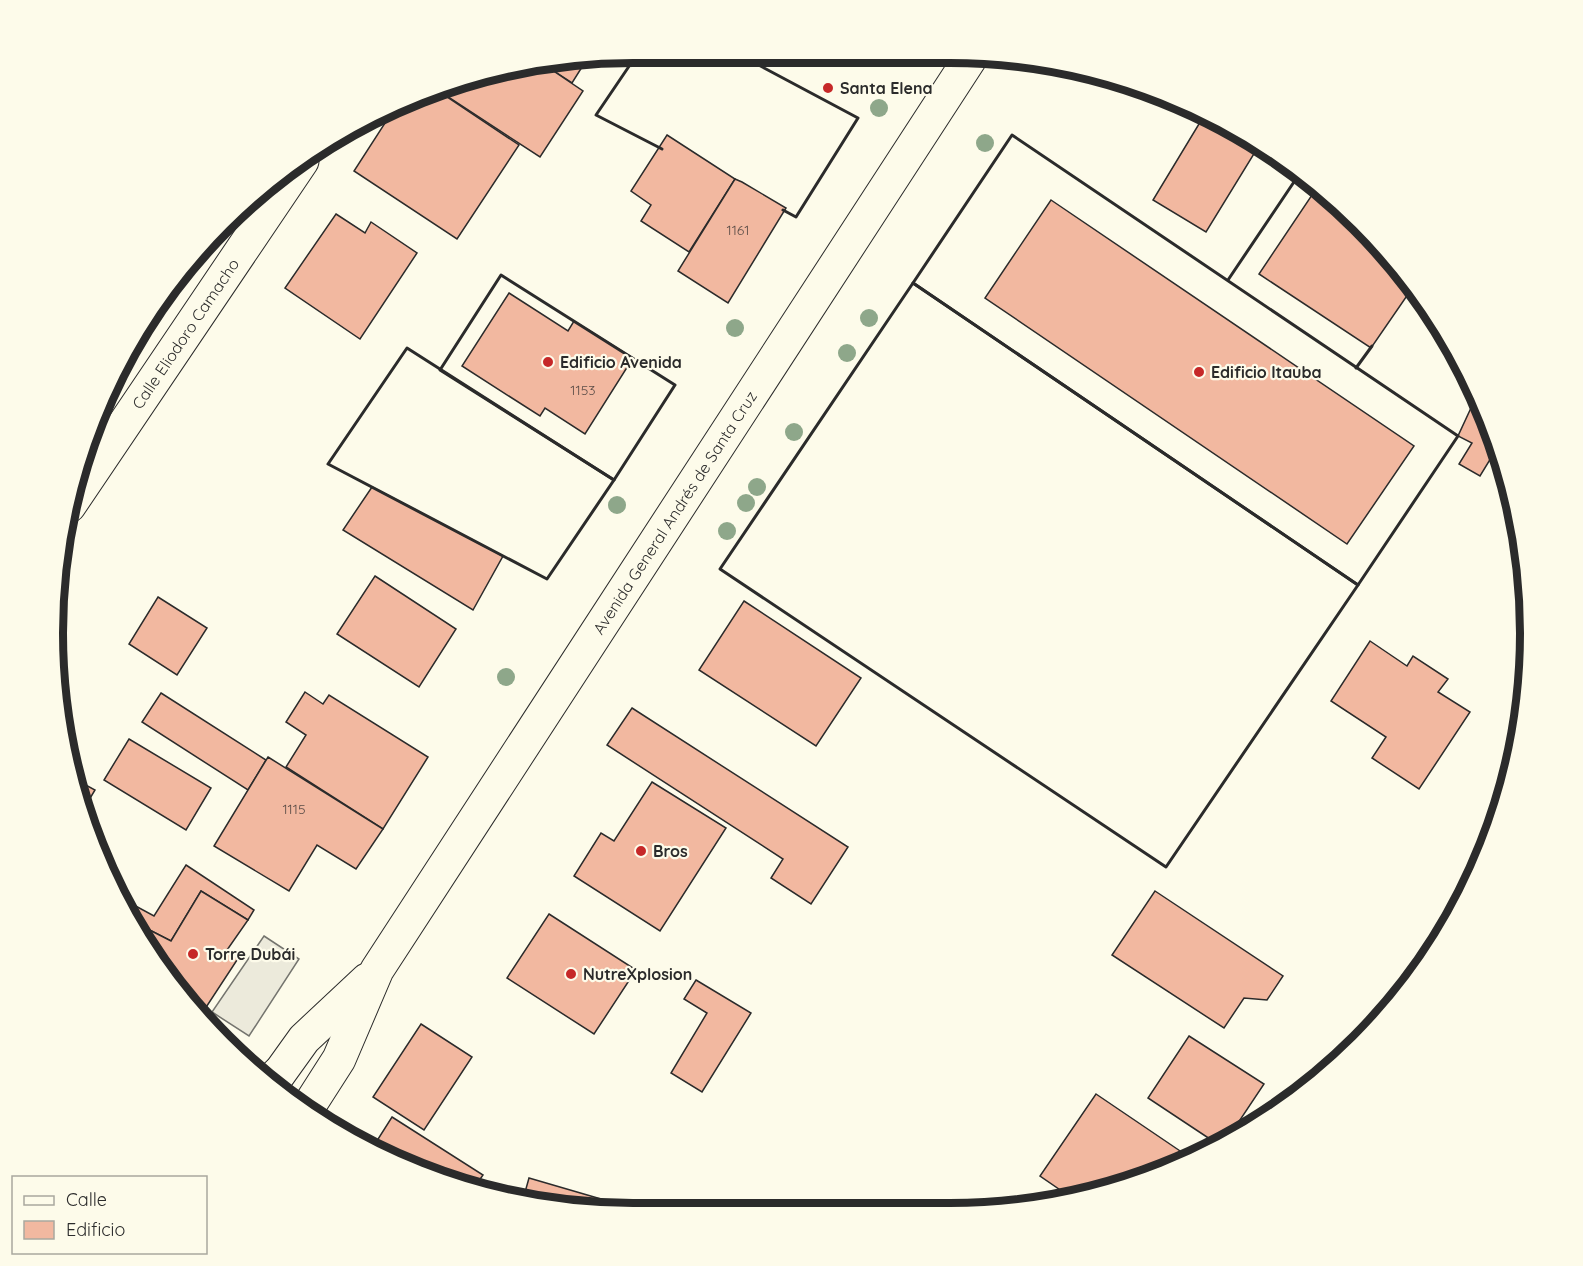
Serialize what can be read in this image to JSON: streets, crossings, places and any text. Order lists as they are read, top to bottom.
{
  "streets": {
    "main road": ["Calle Eliodoro Camacho", "Avenida General Andrés de Santa Cruz"]
  },
  "places": [
    "Santa Elena",
    "Edificio Avenida",
    "Edificio Itauba",
    "Bros",
    "Torre Dubái",
    "NutreXplosion"
  ],
  "house_numbers": ["1161", "1153", "1115"],
  "legend": ["Calle", "Edificio"]
}
